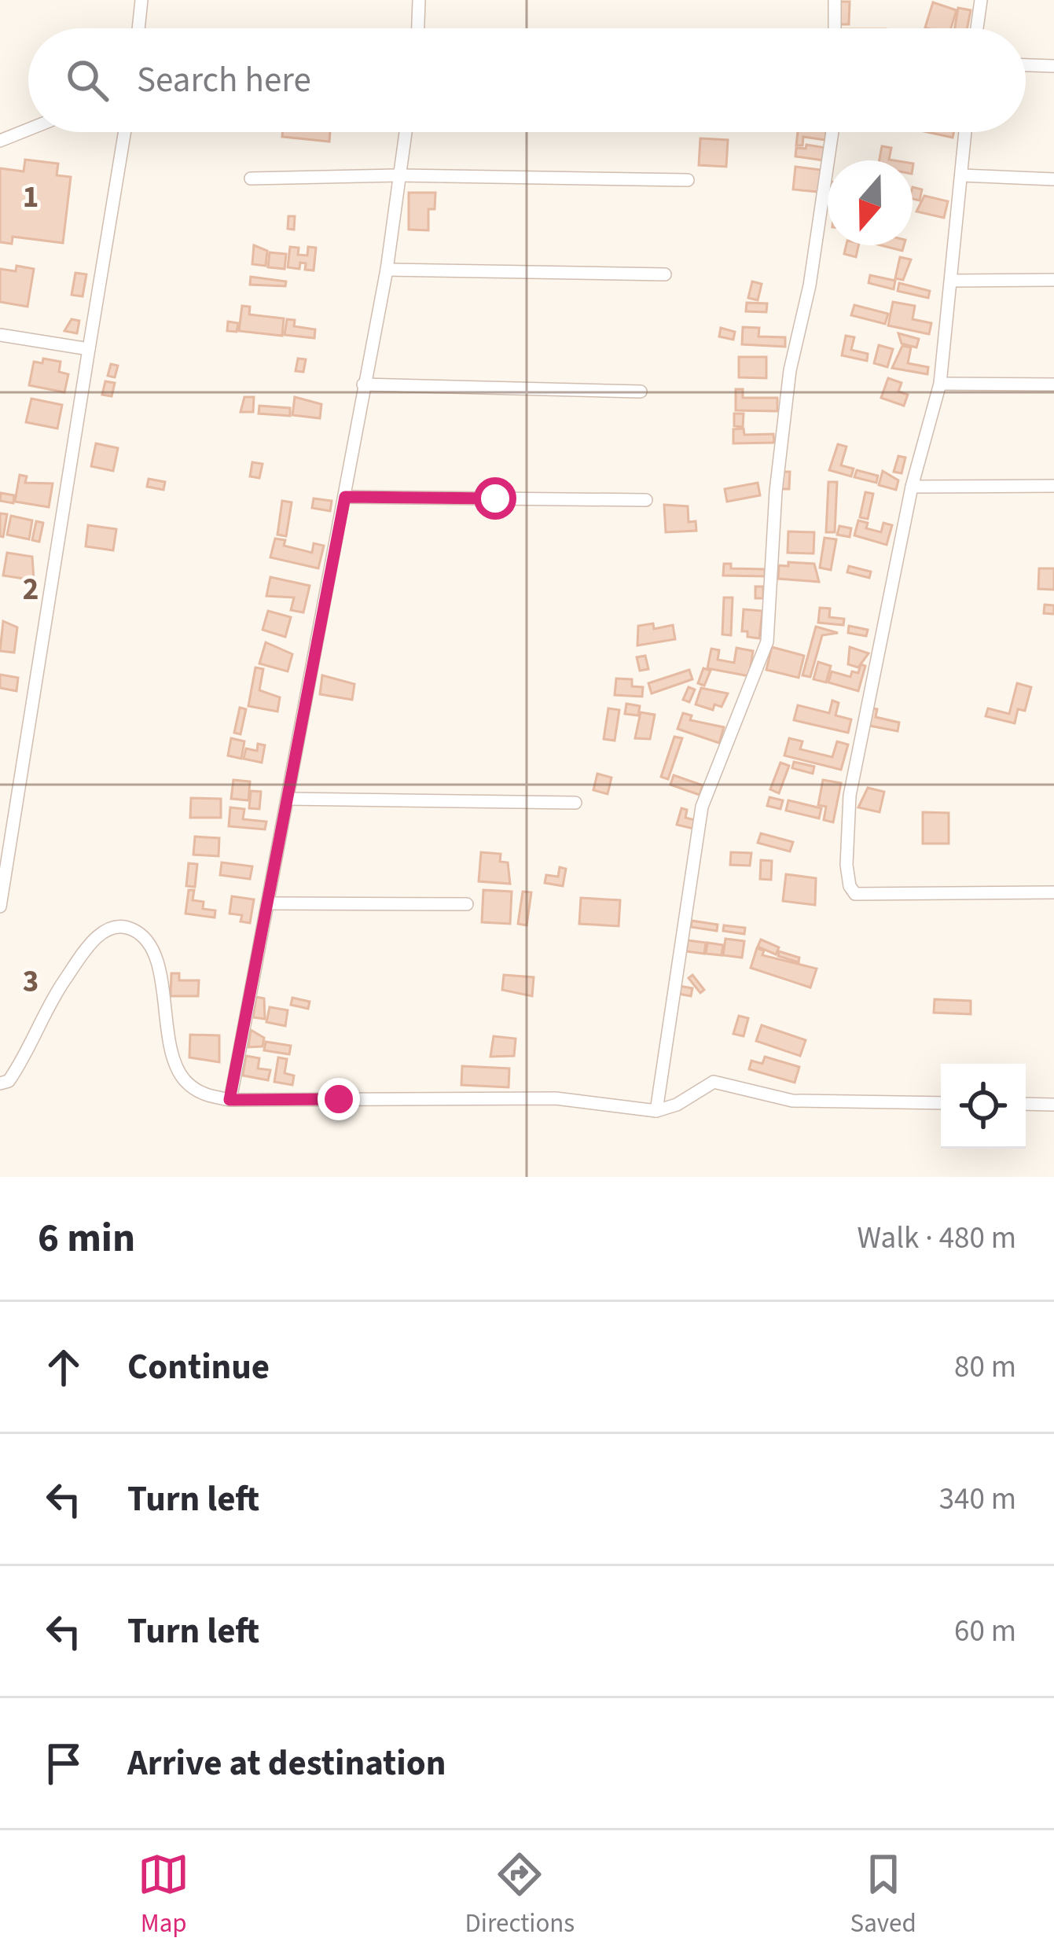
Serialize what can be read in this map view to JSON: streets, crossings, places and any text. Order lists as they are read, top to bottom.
{
  "north": "bottom",
  "page": {
    "search": "Search here",
    "heading": ["6 min", "Walk · 480 m"],
    "list": [
      ["Continue", "80 m"],
      ["Turn left", "340 m"],
      ["Turn left", "60 m"],
      "Arrive at destination"
    ],
    "nav": ["Map", "Directions", "Saved"]
  },
  "grid": {
    "rows": ["1", "2", "3"]
  }
}
